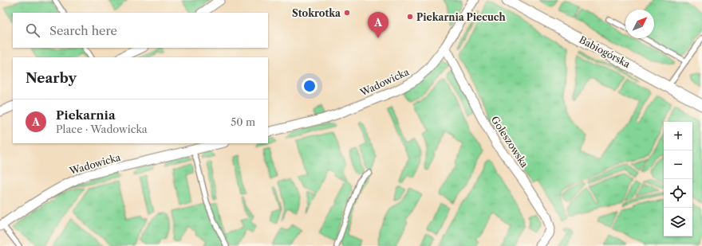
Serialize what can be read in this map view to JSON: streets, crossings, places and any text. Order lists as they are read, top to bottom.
{
  "streets": {
    "street": ["Babiogórska", "Wadowicka", "Goleszowska"]
  },
  "crossings": [
    ["Wadowicka", "Goleszowska"]
  ],
  "places": ["Stokrotka", "Piekarnia Piecuch"],
  "north": "top right",
  "page": {
    "pins": "A",
    "search": "Search here",
    "heading": "Nearby",
    "list": [
      {
        "mark": "A",
        "name": "Piekarnia",
        "note": "Place · Wadowicka",
        "value": "50 m"
      }
    ],
    "map_buttons": ["+", "−"]
  }
}
